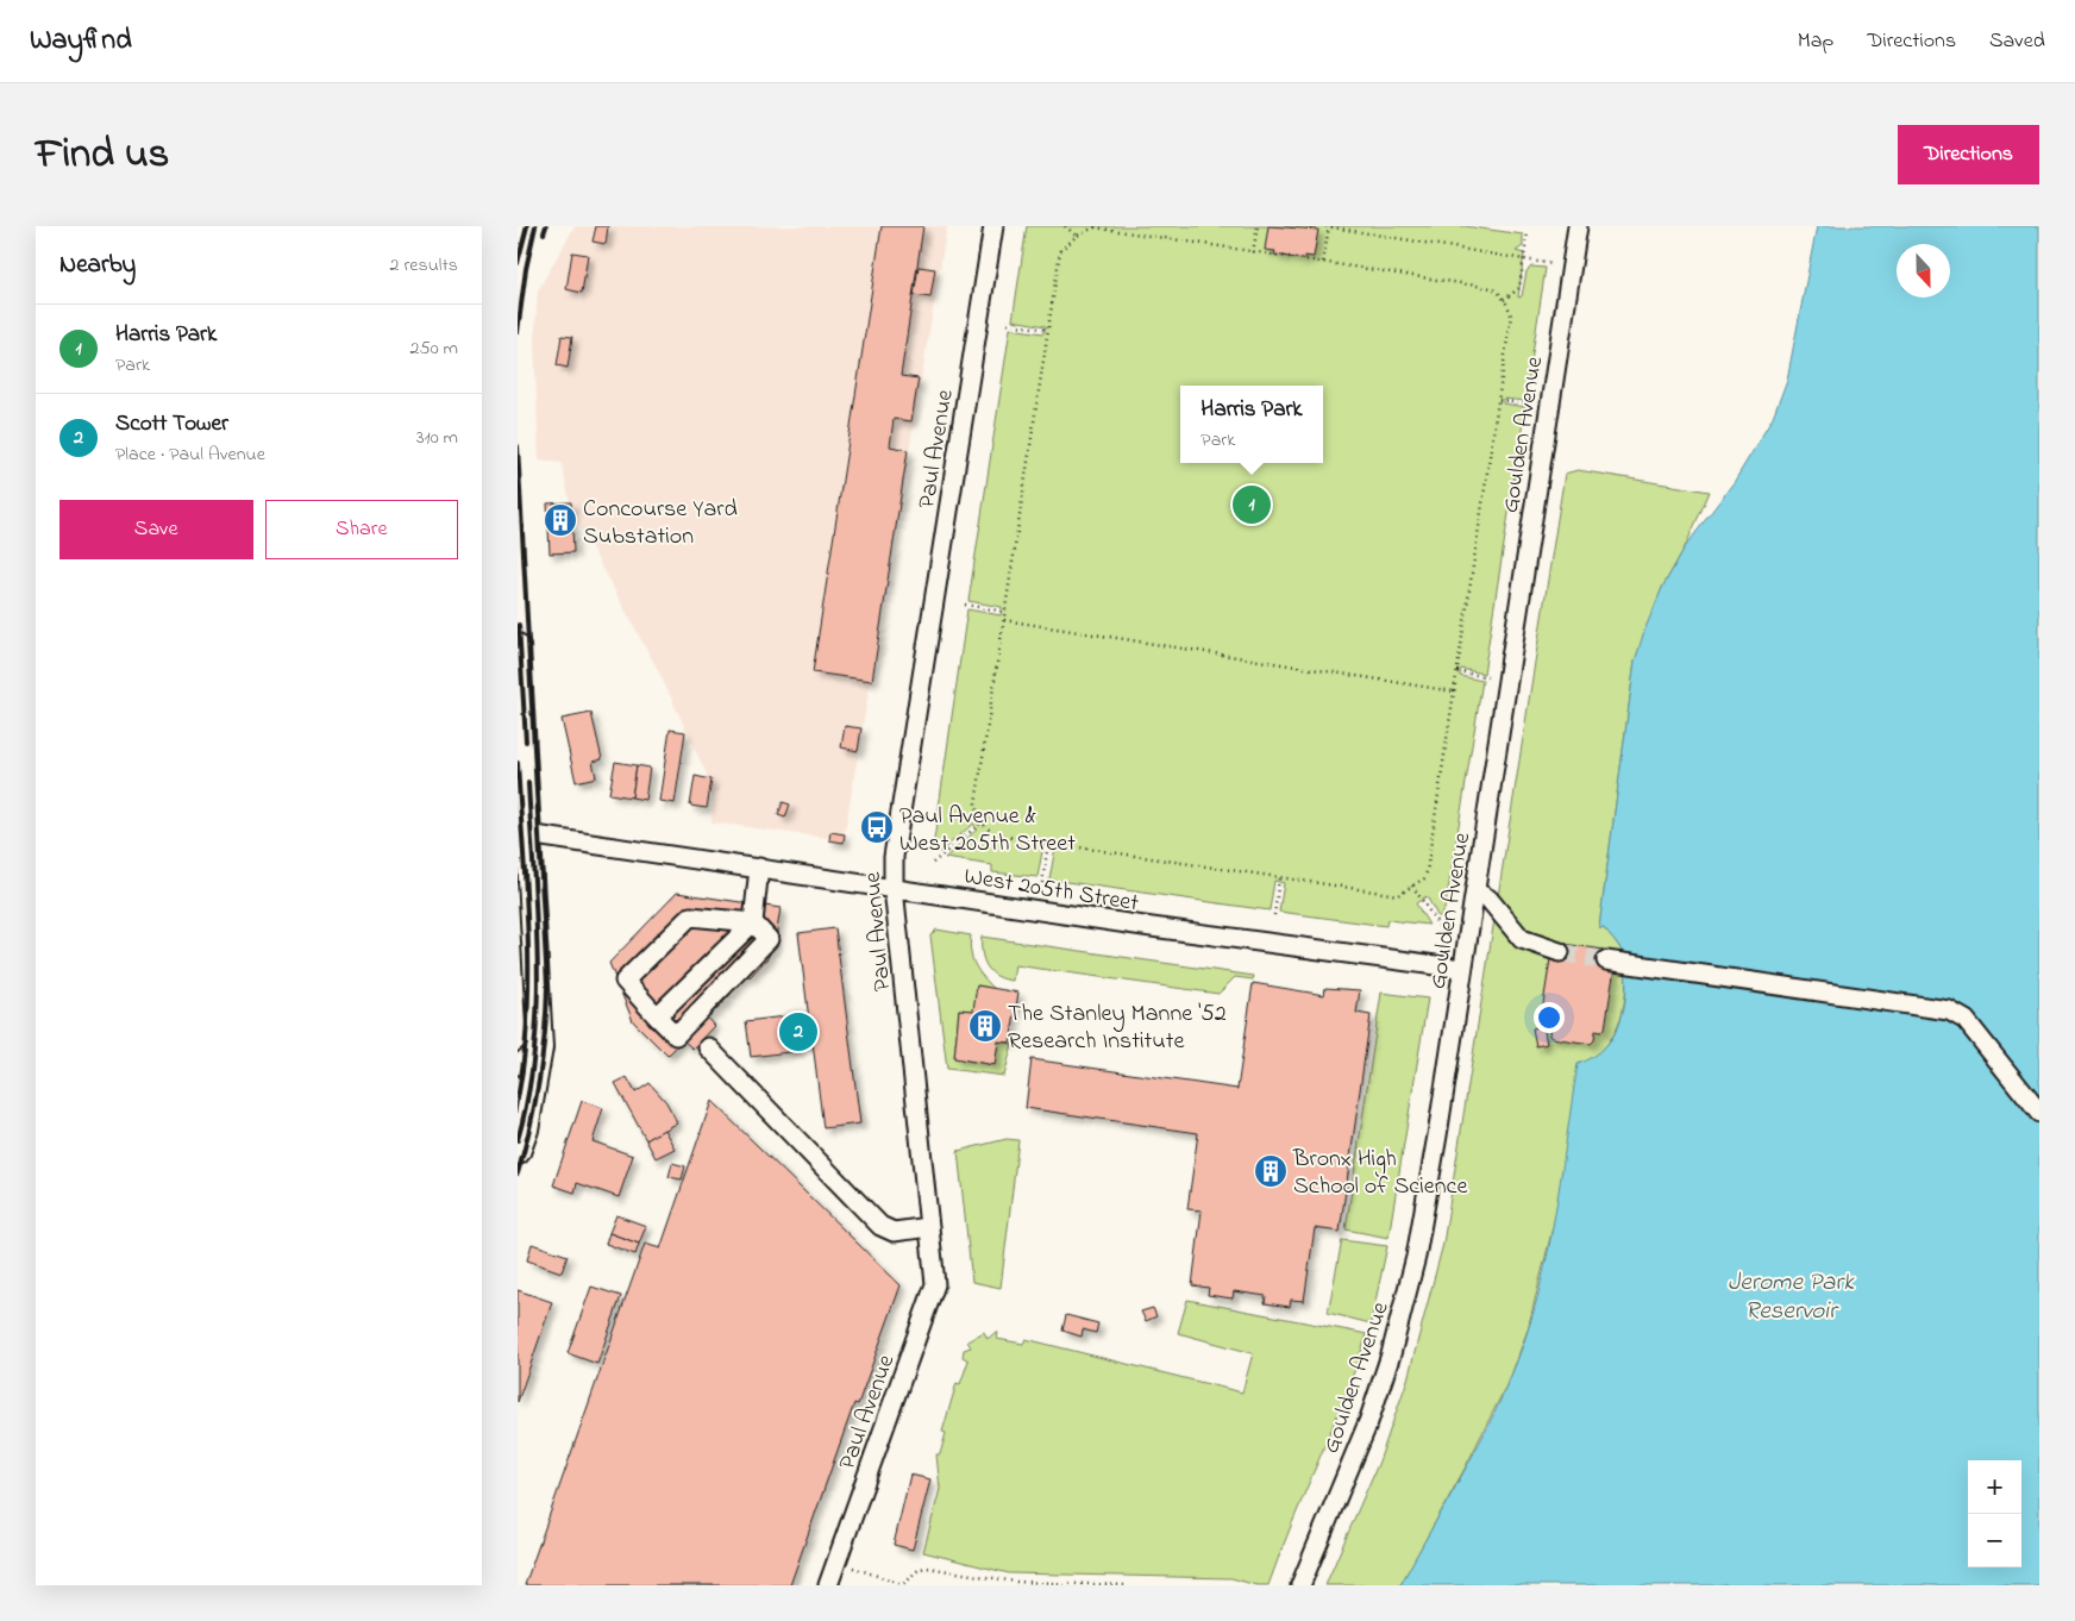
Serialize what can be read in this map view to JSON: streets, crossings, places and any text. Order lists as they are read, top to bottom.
{
  "streets": {
    "street": ["Goulden Avenue", "Paul Avenue", "West 205th Street"]
  },
  "crossings": [
    ["Goulden Avenue", "West 205th Street"],
    ["Paul Avenue", "West 205th Street"]
  ],
  "water": ["Jerome Park Reservoir"],
  "places": {
    "building": ["Concourse Yard Substation", "The Stanley Manne '52 Research Institute", "Bronx High School of Science"],
    "bus stop": ["Paul Avenue & West 205th Street"]
  },
  "north": "bottom",
  "page": {
    "header": "Wayfind",
    "nav": ["Map", "Directions", "Saved"],
    "title": "Find us",
    "buttons": [
      "Directions",
      ["Save", "Share"]
    ],
    "heading": ["Nearby", "2 results"],
    "list": [
      {
        "mark": "1",
        "name": "Harris Park",
        "note": "Park",
        "value": "250 m"
      },
      {
        "mark": "2",
        "name": "Scott Tower",
        "note": "Place · Paul Avenue",
        "value": "310 m"
      }
    ],
    "popup": ["Harris Park", "Park"],
    "pins": ["1", "2"],
    "map_buttons": ["+", "−"]
  }
}
